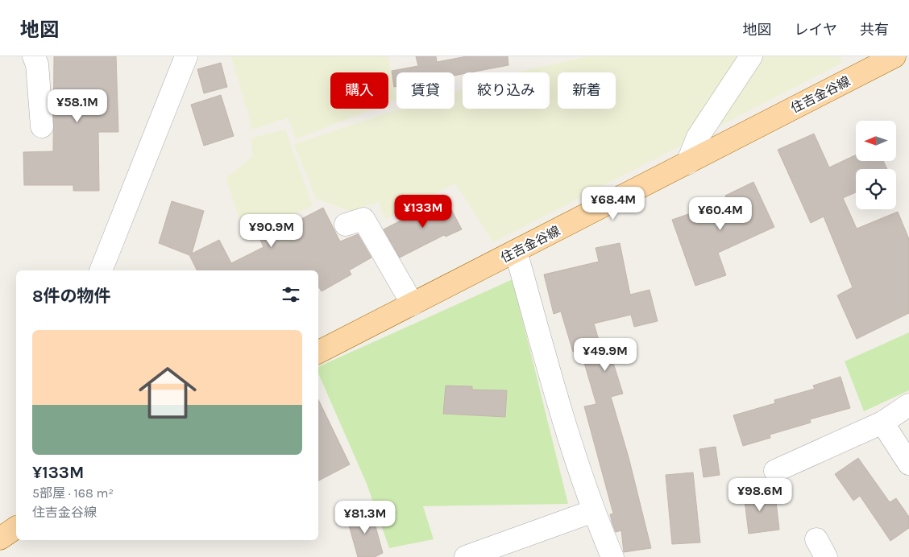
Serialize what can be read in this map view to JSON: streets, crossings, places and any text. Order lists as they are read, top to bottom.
{
  "streets": {
    "main road": ["住吉金谷線"]
  },
  "north": "left",
  "page": {
    "header": "地図",
    "nav": ["地図", "レイヤ", "共有"],
    "chip": [
      "購入",
      "賃貸",
      "絞り込み",
      "新着"
    ],
    "price": [
      "¥58.1M",
      "¥68.4M",
      "¥133M",
      "¥60.4M",
      "¥90.9M",
      "¥49.9M",
      "¥98.6M",
      "¥81.3M"
    ],
    "heading": "8件の物件",
    "list": [
      {
        "name": "¥133M",
        "note": "5部屋 · 168 m² · 住吉金谷線"
      }
    ]
  }
}
